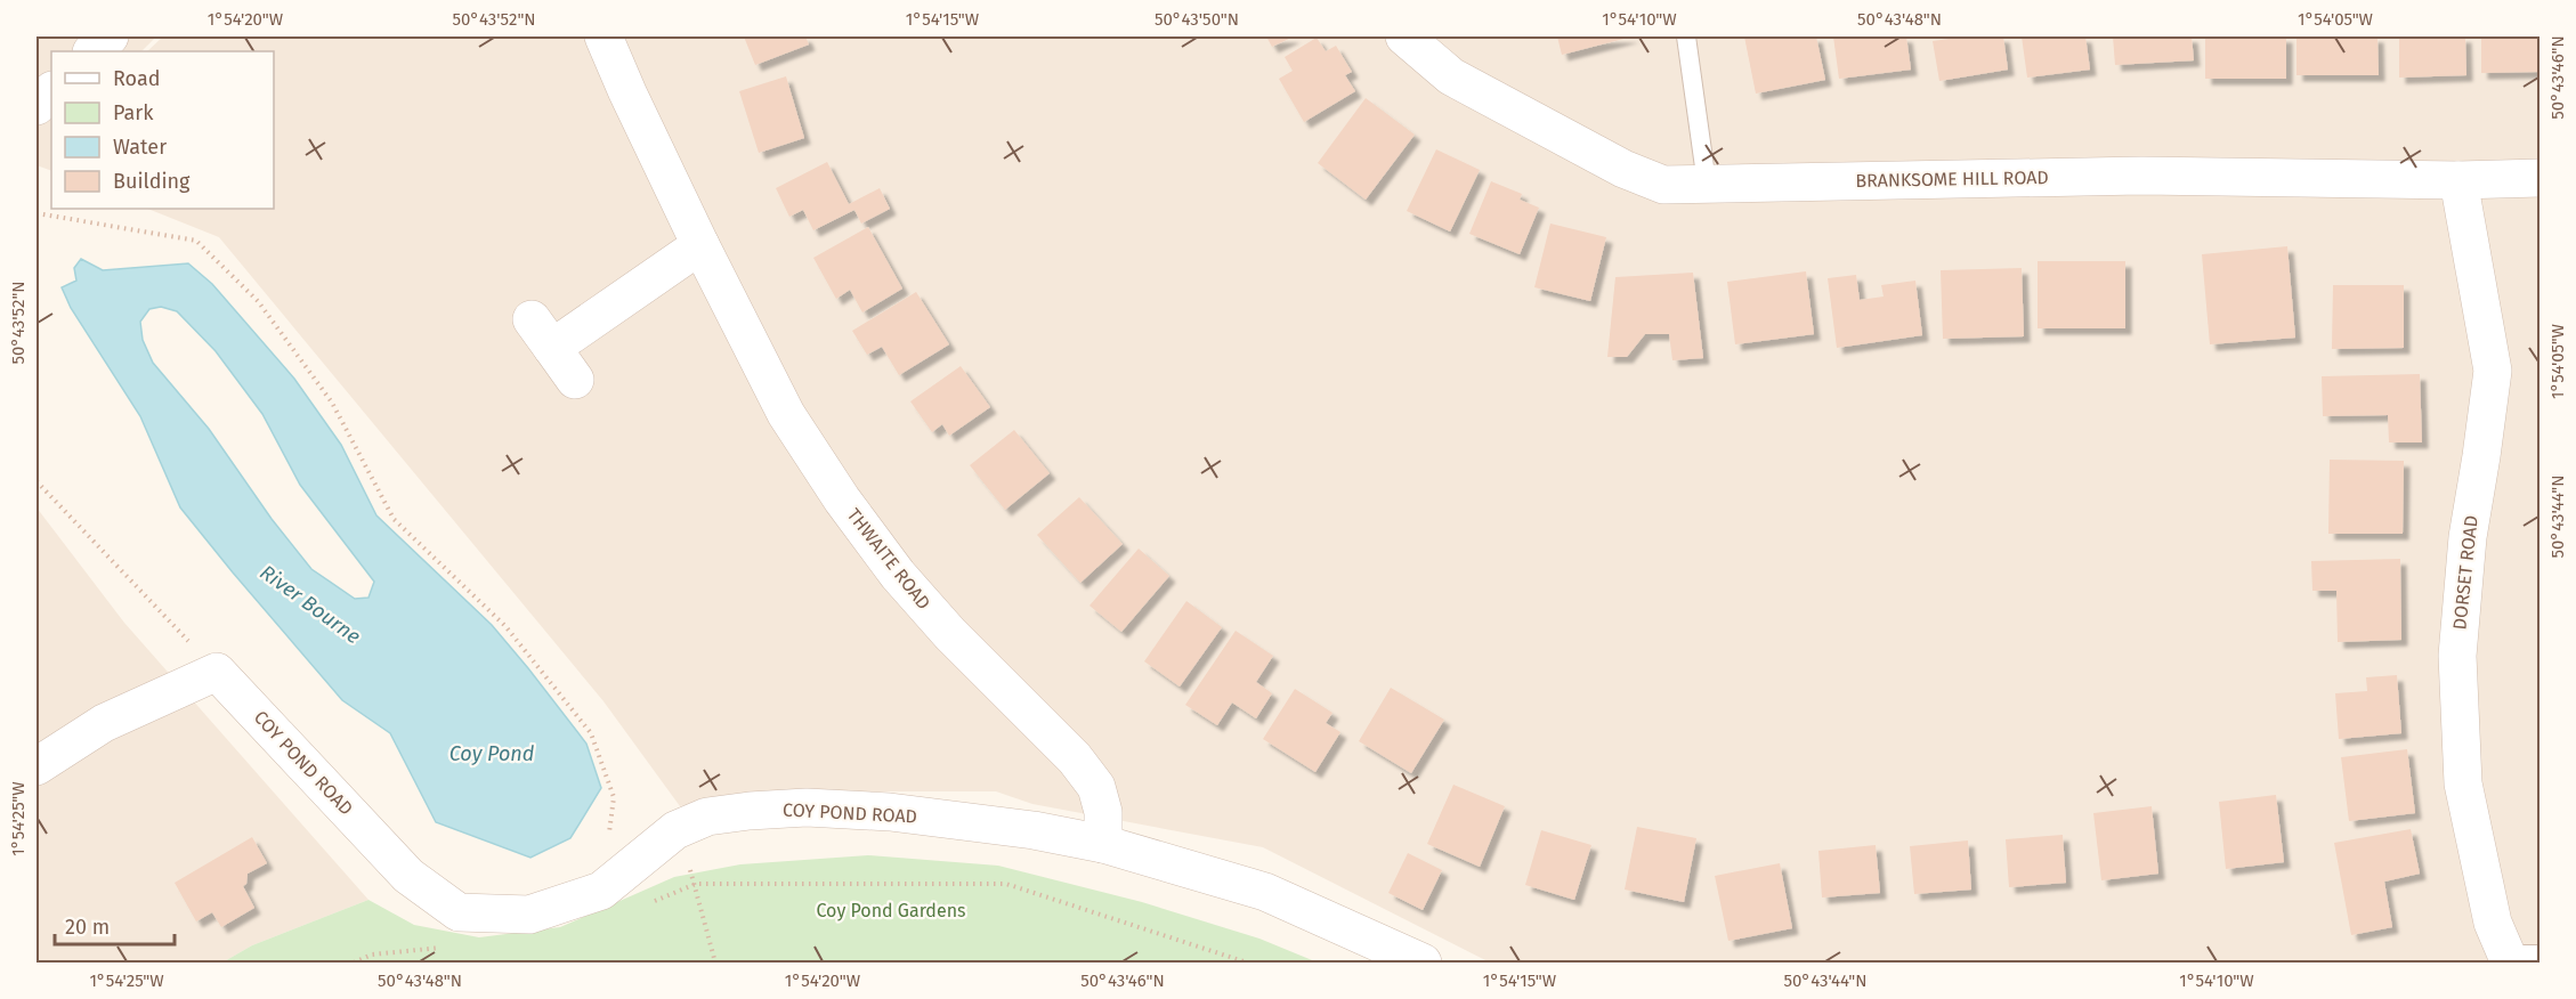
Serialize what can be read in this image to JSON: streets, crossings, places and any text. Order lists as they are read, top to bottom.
{
  "streets": {
    "street": [
      "BRANKSOME HILL ROAD",
      "THWAITE ROAD",
      "DORSET ROAD",
      "COY POND ROAD"
    ]
  },
  "crossings": [
    ["BRANKSOME HILL ROAD", "DORSET ROAD"],
    ["THWAITE ROAD", "COY POND ROAD"]
  ],
  "water": ["River Bourne", "Coy Pond"],
  "parks": ["Coy Pond Gardens"],
  "legend": [
    "Road",
    "Park",
    "Water",
    "Building"
  ],
  "scale_bar": "20 m",
  "coordinates": [
    "1°54'20\"W",
    "50°43'52\"N",
    "1°54'15\"W",
    "50°43'50\"N",
    "1°54'10\"W",
    "50°43'48\"N",
    "1°54'05\"W",
    "50°43'46\"N",
    "50°43'44\"N",
    "1°54'25\"W"
  ]
}
